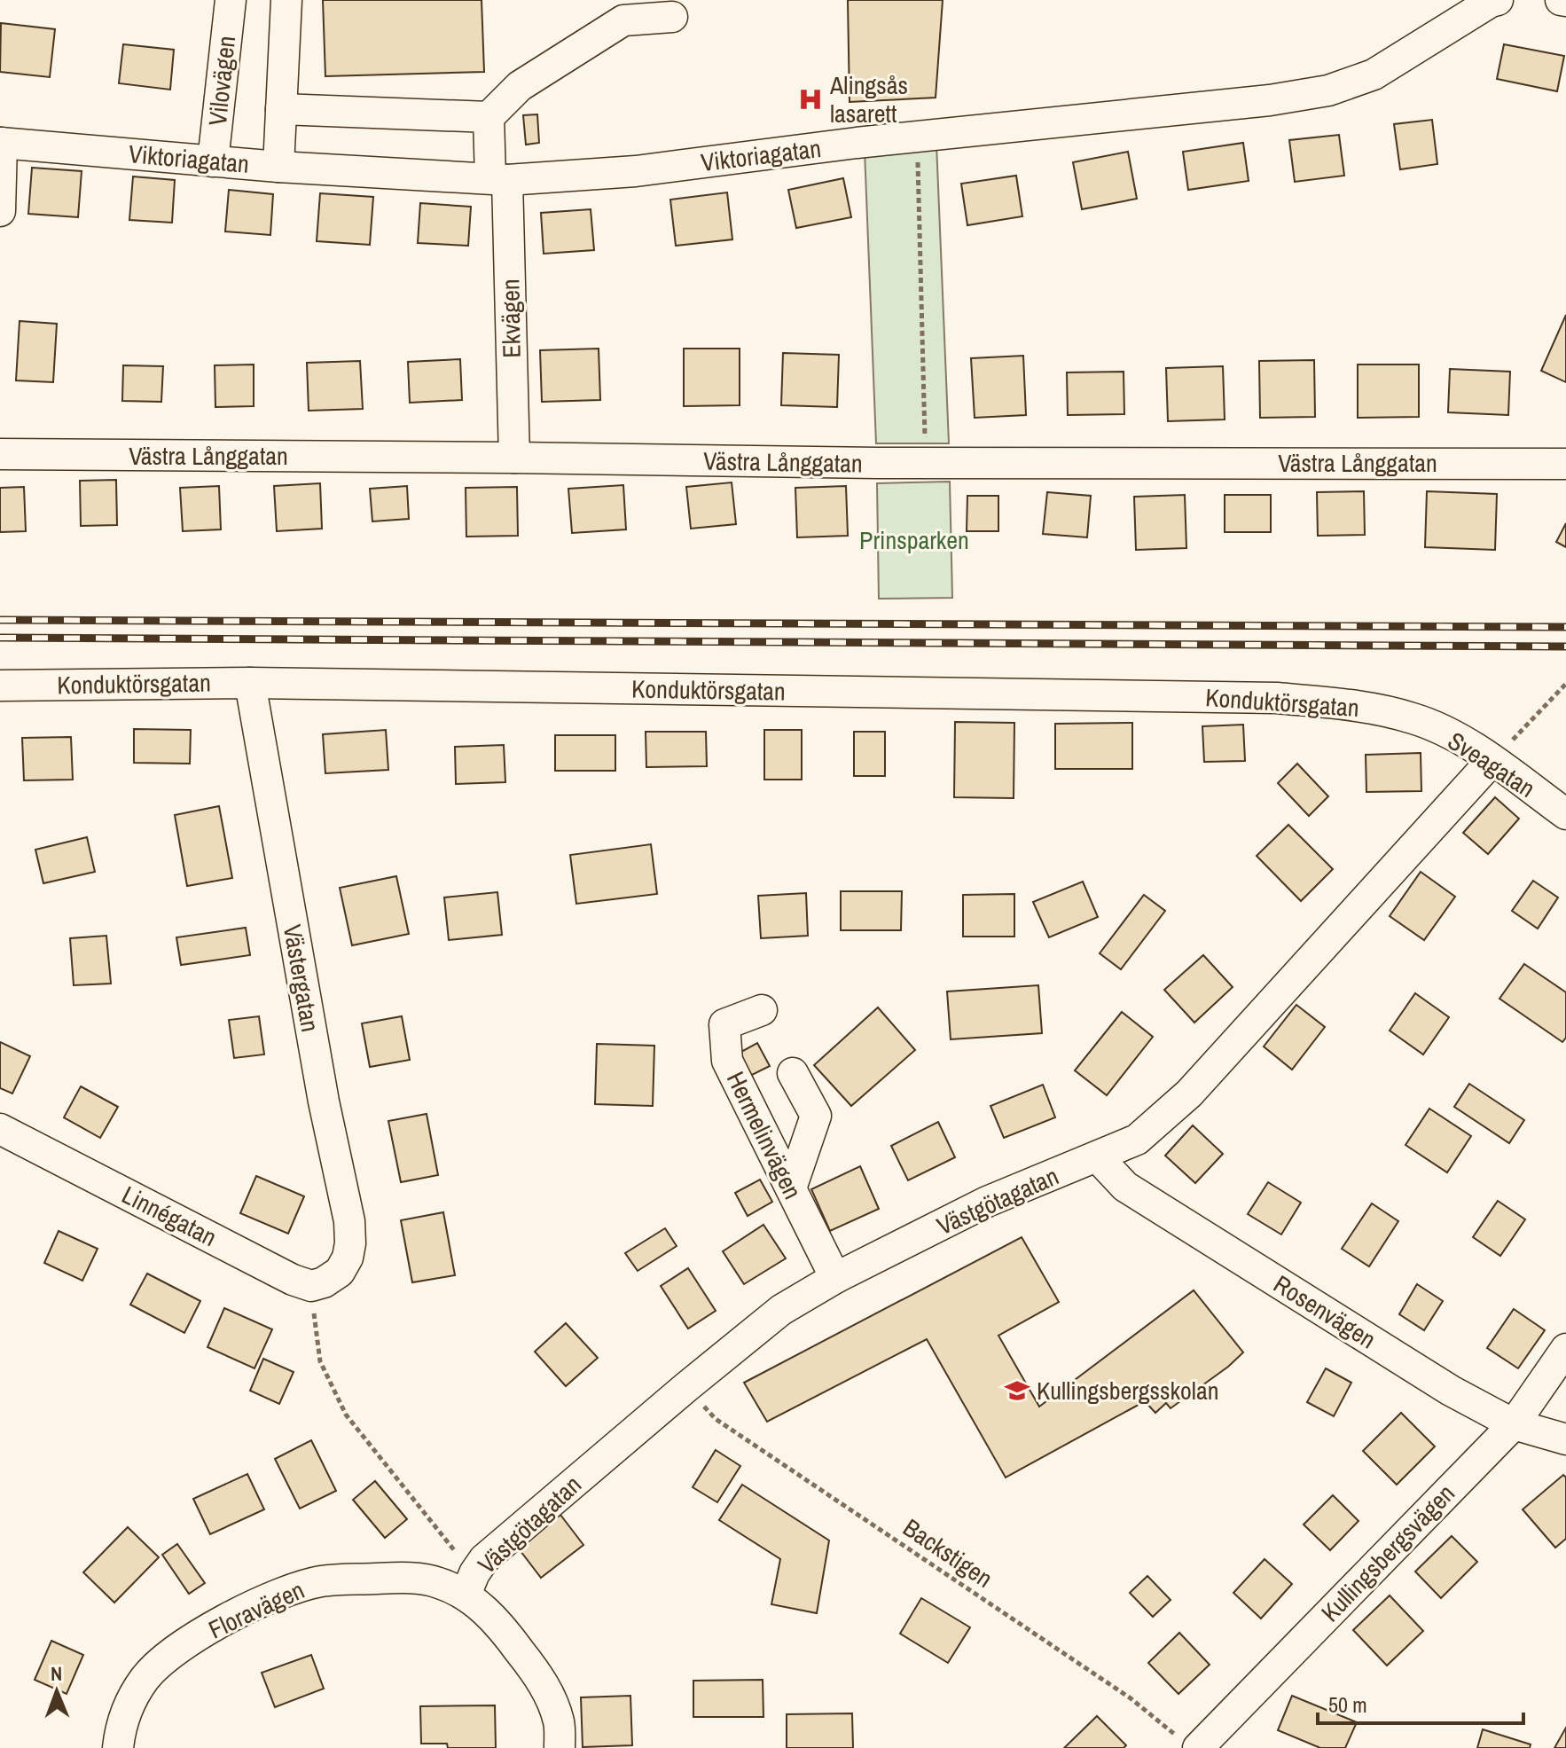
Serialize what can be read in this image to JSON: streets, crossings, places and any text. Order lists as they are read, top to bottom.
{
  "streets": {
    "street": [
      "Vilovägen",
      "Viktoriagatan",
      "Ekvägen",
      "Västra Långgatan",
      "Konduktörsgatan",
      "Sveagatan",
      "Västergatan",
      "Hermelinvägen",
      "Västgötagatan",
      "Linnégatan",
      "Rosenvägen",
      "Kullingsbergsvägen",
      "Floravägen"
    ],
    "path": ["Backstigen"]
  },
  "crossings": [
    ["Vilovägen", "Viktoriagatan"],
    ["Viktoriagatan", "Ekvägen"],
    ["Ekvägen", "Västra Långgatan"],
    ["Konduktörsgatan", "Sveagatan"],
    ["Konduktörsgatan", "Västergatan"],
    ["Sveagatan", "Västgötagatan"],
    ["Västergatan", "Linnégatan"],
    ["Hermelinvägen", "Västgötagatan"],
    ["Västgötagatan", "Rosenvägen"],
    ["Västgötagatan", "Backstigen"],
    ["Västgötagatan", "Floravägen"],
    ["Rosenvägen", "Kullingsbergsvägen"],
    ["Backstigen", "Kullingsbergsvägen"]
  ],
  "parks": ["Prinsparken"],
  "places": {
    "hospital": ["Alingsås lasarett"],
    "school or university": ["Kullingsbergsskolan"]
  },
  "scale_bar": "50 m",
  "north": "top"
}
